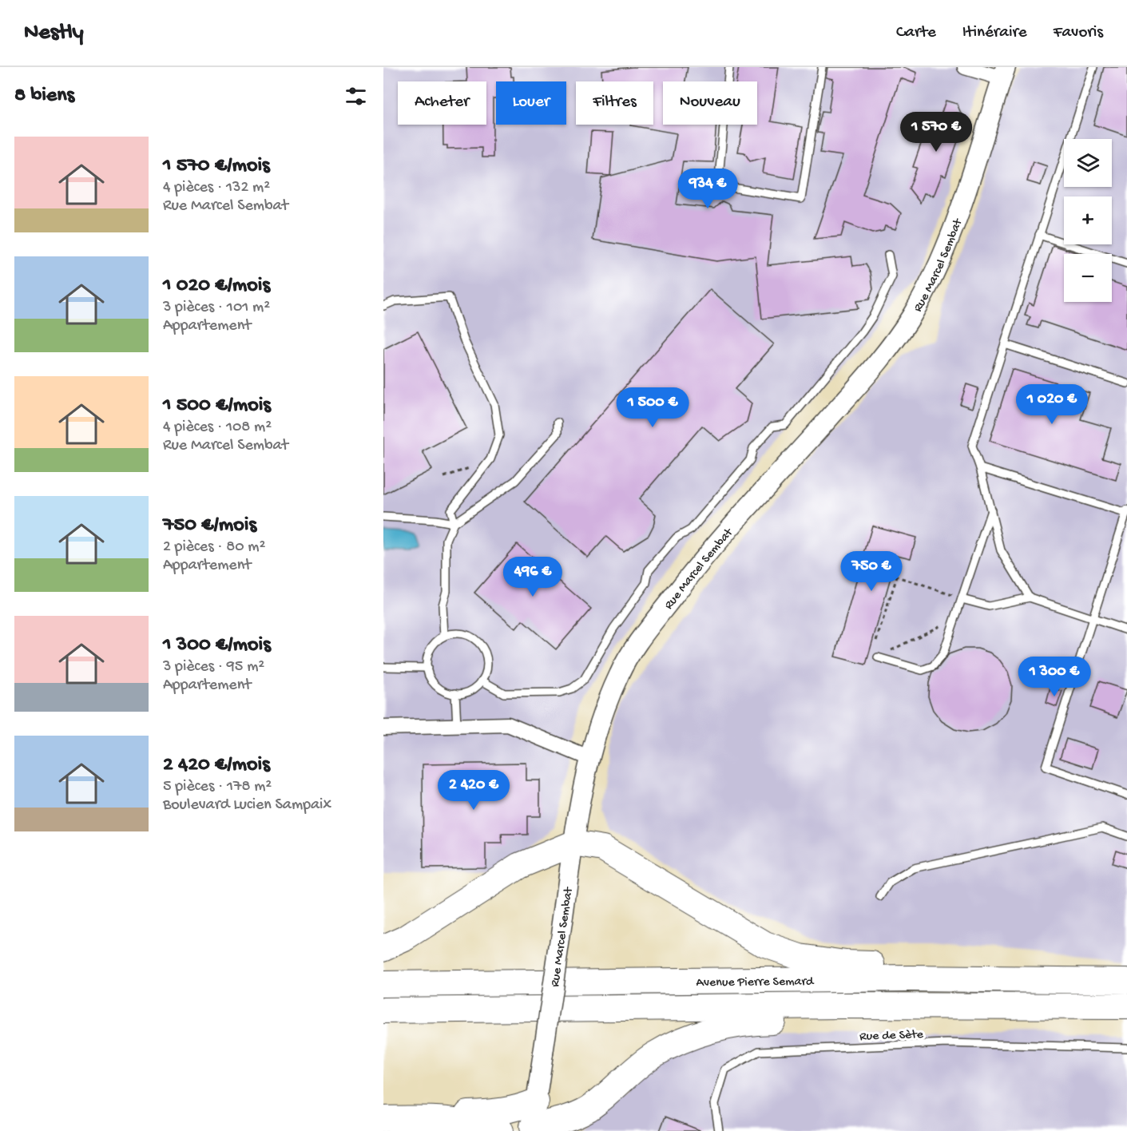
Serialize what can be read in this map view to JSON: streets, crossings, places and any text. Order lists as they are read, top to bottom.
{
  "streets": {
    "highway": ["Avenue Pierre Semard"],
    "main road": ["Rue Marcel Sembat"],
    "lane": ["Rue de Sète"]
  },
  "page": {
    "header": "Nestly",
    "nav": ["Carte", "Itinéraire", "Favoris"],
    "heading": "8 biens",
    "chip": [
      "Acheter",
      "Louer",
      "Filtres",
      "Nouveau"
    ],
    "price": [
      "1 570 €",
      "934 €",
      "1 020 €",
      "1 500 €",
      "750 €",
      "496 €",
      "1 300 €",
      "2 420 €"
    ],
    "list": [
      {
        "name": "1 570 €/mois",
        "note": "4 pièces · 132 m² · Rue Marcel Sembat"
      },
      {
        "name": "1 020 €/mois",
        "note": "3 pièces · 101 m² · Appartement"
      },
      {
        "name": "1 500 €/mois",
        "note": "4 pièces · 108 m² · Rue Marcel Sembat"
      },
      {
        "name": "750 €/mois",
        "note": "2 pièces · 80 m² · Appartement"
      },
      {
        "name": "1 300 €/mois",
        "note": "3 pièces · 95 m² · Appartement"
      },
      {
        "name": "2 420 €/mois",
        "note": "5 pièces · 178 m² · Boulevard Lucien Sampaix"
      }
    ],
    "map_buttons": ["+", "−"]
  }
}
